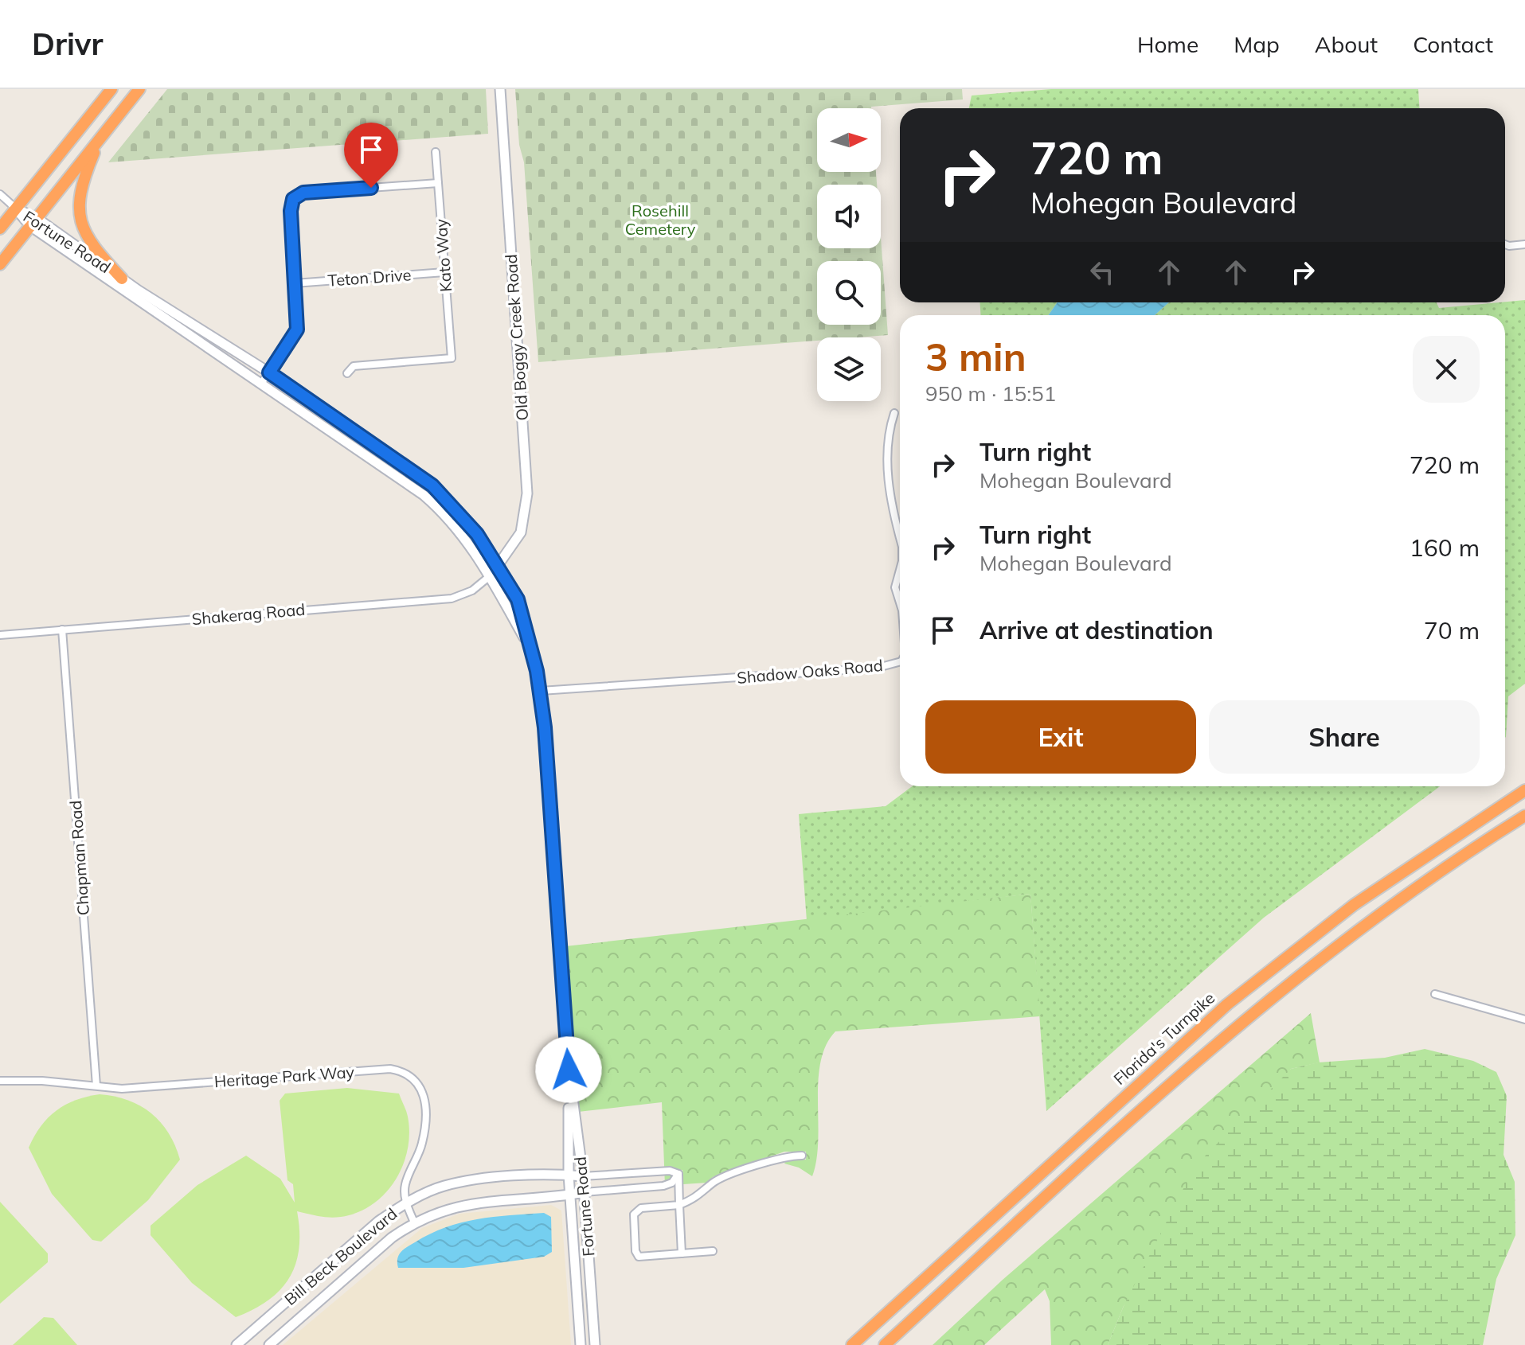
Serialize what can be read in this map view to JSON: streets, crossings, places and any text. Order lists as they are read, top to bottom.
{
  "streets": {
    "highway": ["Florida's Turnpike"],
    "main road": ["Fortune Road", "Old Boggy Creek Road", "Bill Beck Boulevard"],
    "street": [
      "Kato Way",
      "Teton Drive",
      "Shakerag Road",
      "Shadow Oaks Road",
      "Chapman Road",
      "Heritage Park Way"
    ]
  },
  "crossings": [
    ["Fortune Road", "Old Boggy Creek Road"],
    ["Fortune Road", "Shakerag Road"],
    ["Fortune Road", "Shadow Oaks Road"],
    ["Fortune Road", "Bill Beck Boulevard"],
    ["Kato Way", "Teton Drive"],
    ["Old Boggy Creek Road", "Shakerag Road"],
    ["Shakerag Road", "Chapman Road"],
    ["Chapman Road", "Heritage Park Way"],
    ["Heritage Park Way", "Bill Beck Boulevard"]
  ],
  "parks": ["Rosehill Cemetery"],
  "north": "right",
  "page": {
    "header": "Drivr",
    "nav": [
      "Home",
      "Map",
      "About",
      "Contact"
    ],
    "turn": ["720 m", "Mohegan Boulevard"],
    "heading": ["3 min", "950 m · 15:51"],
    "list": [
      {
        "name": "Turn right",
        "note": "Mohegan Boulevard",
        "value": "720 m"
      },
      {
        "name": "Turn right",
        "note": "Mohegan Boulevard",
        "value": "160 m"
      },
      {
        "name": "Arrive at destination",
        "value": "70 m"
      }
    ],
    "buttons": ["Exit", "Share"]
  }
}
